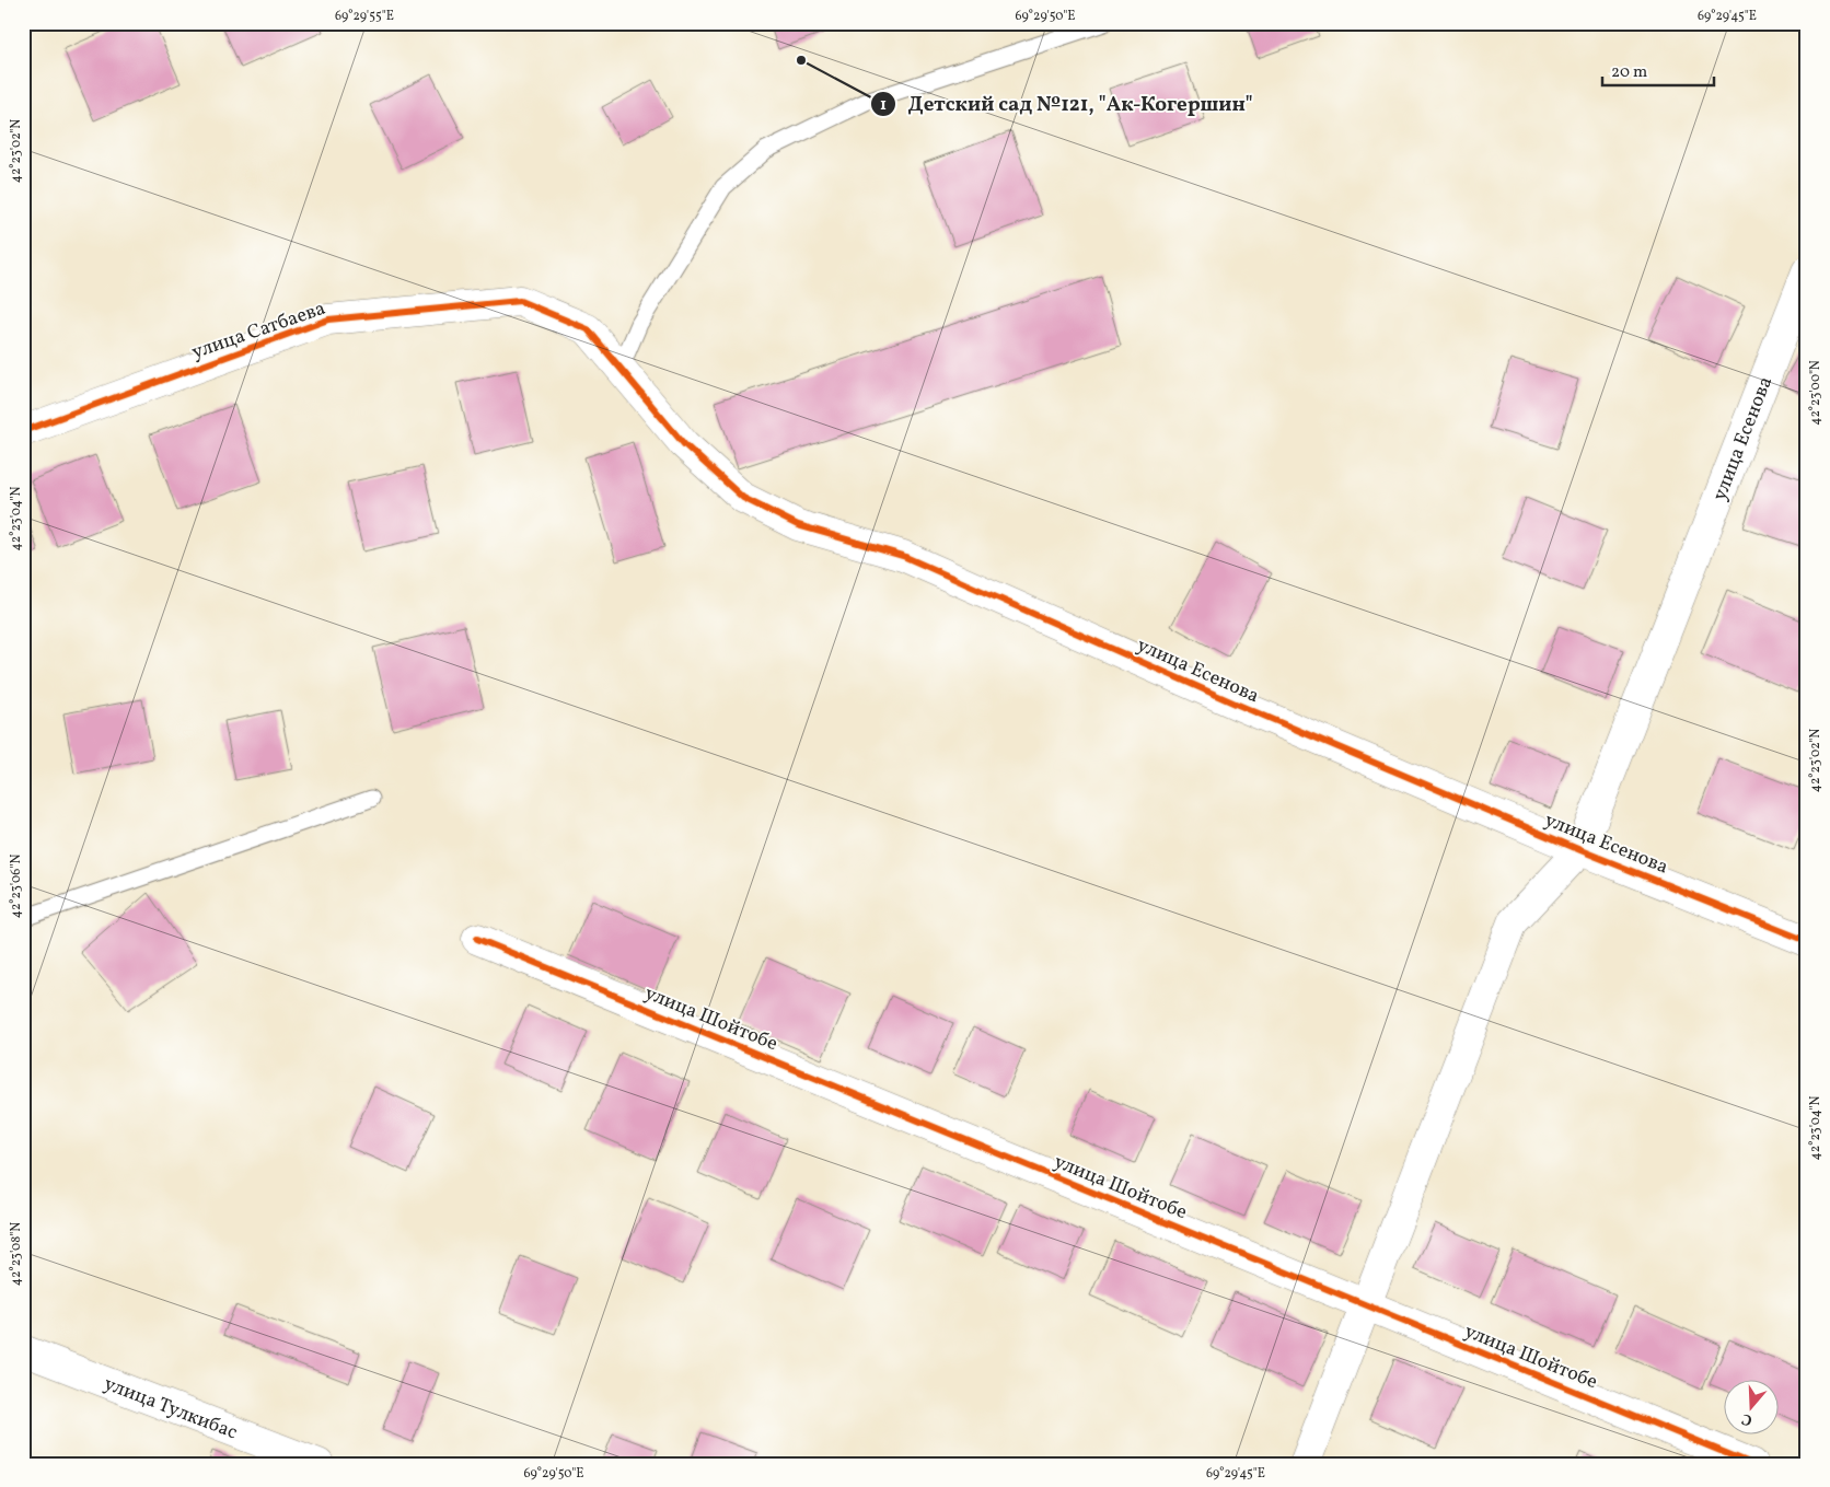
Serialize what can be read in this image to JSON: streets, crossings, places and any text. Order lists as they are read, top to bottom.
{
  "streets": {
    "street": [
      "улица Сатбаева",
      "улица Есенова",
      "улица Шойтобе",
      "улица Тулкибас"
    ]
  },
  "crossings": [
    ["улица Сатбаева", "улица Есенова"]
  ],
  "places": ["Детский сад №121, \"Ак-Когершин\""],
  "scale_bar": "20 m",
  "north": "bottom",
  "coordinates": [
    "69°29'55\"E",
    "69°29'50\"E",
    "69°29'45\"E",
    "42°23'02\"N",
    "42°23'00\"N",
    "42°23'04\"N",
    "42°23'06\"N",
    "42°23'08\"N"
  ]
}
